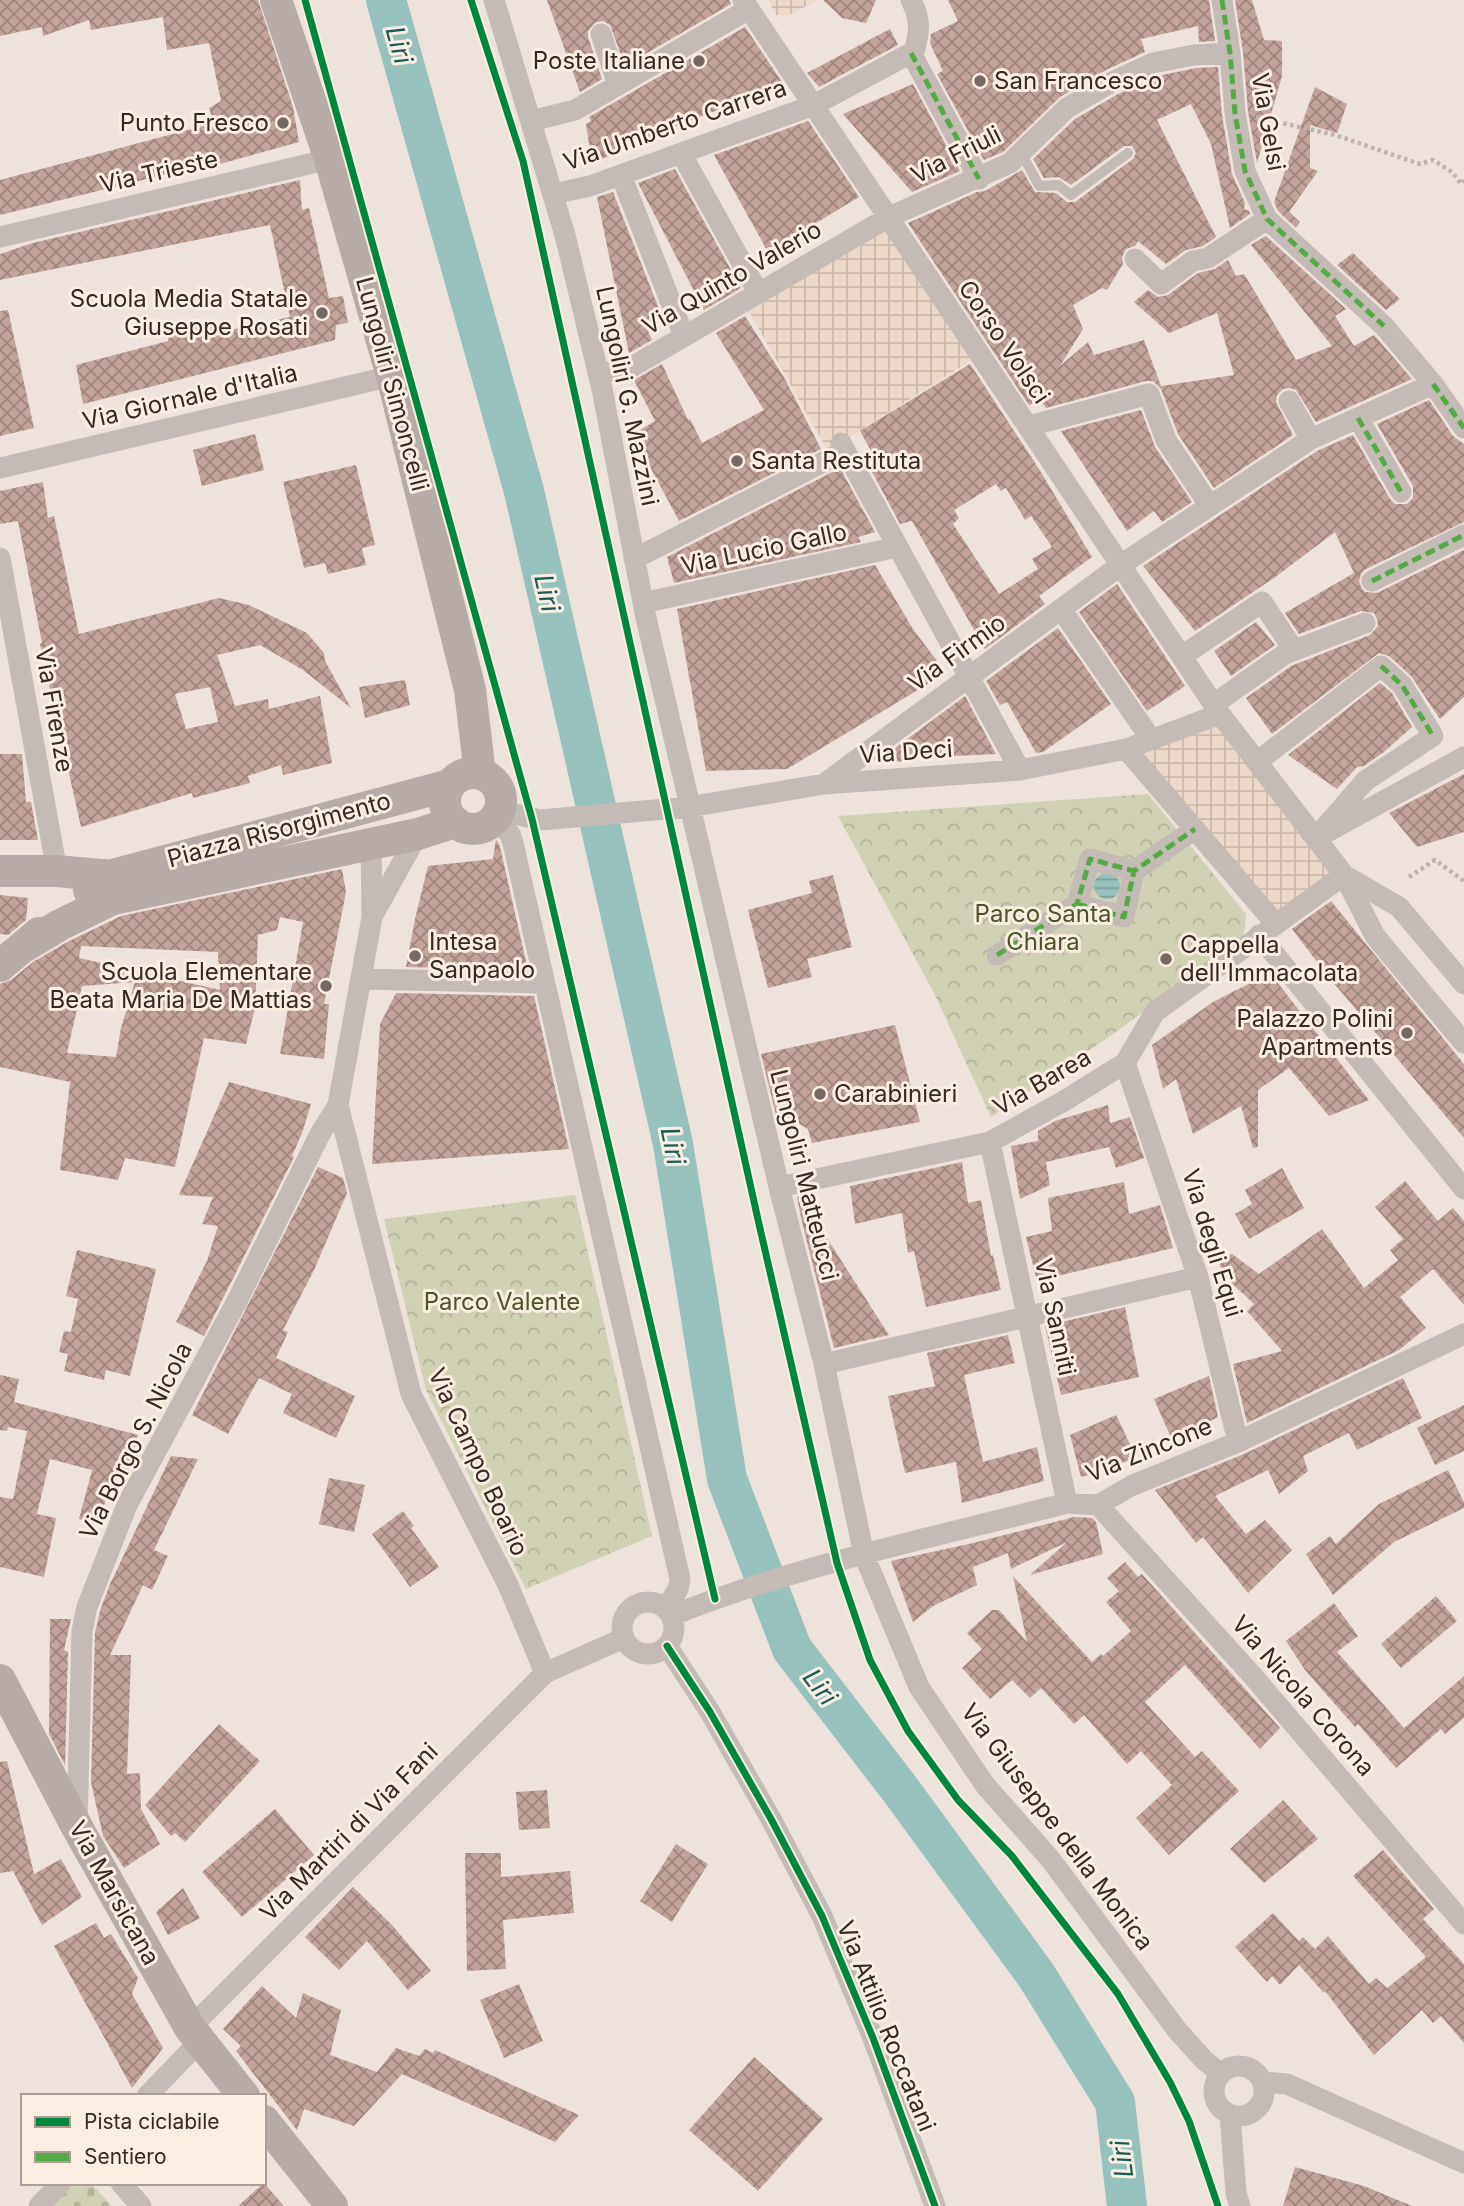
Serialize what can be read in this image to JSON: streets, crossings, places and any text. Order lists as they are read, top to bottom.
{
  "streets": {
    "main road": ["Lungoliri Simoncelli", "Piazza Risorgimento", "Via Marsicana"],
    "street": [
      "Via Gelsi",
      "Via Umberto Carrera",
      "Via Friuli",
      "Via Trieste",
      "Via Quinto Valerio",
      "Corso Volsci",
      "Lungoliri G. Mazzini",
      "Via Giornale d'Italia",
      "Via Lucio Gallo",
      "Via Firmio",
      "Via Firenze",
      "Via Deci",
      "Via Barea",
      "Lungoliri Matteucci",
      "Via degli Equi",
      "Via Sanniti",
      "Via Borgo S. Nicola",
      "Via Zincone",
      "Via Campo Boario",
      "Via Nicola Corona",
      "Via Giuseppe della Monica",
      "Via Martiri di Via Fani",
      "Via Attilio Roccatani"
    ]
  },
  "crossings": [
    ["Via Gelsi", "Via Friuli"],
    ["Via Gelsi", "Via Firmio"],
    ["Via Umberto Carrera", "Corso Volsci"],
    ["Via Umberto Carrera", "Lungoliri G. Mazzini"],
    ["Via Friuli", "Via Quinto Valerio"],
    ["Via Friuli", "Corso Volsci"],
    ["Via Trieste", "Lungoliri Simoncelli"],
    ["Via Quinto Valerio", "Corso Volsci"],
    ["Via Quinto Valerio", "Lungoliri G. Mazzini"],
    ["Corso Volsci", "Via Firmio"],
    ["Corso Volsci", "Via Deci"],
    ["Corso Volsci", "Via Barea"],
    ["Lungoliri Simoncelli", "Via Giornale d'Italia"],
    ["Lungoliri Simoncelli", "Via Deci"],
    ["Lungoliri Simoncelli", "Piazza Risorgimento"],
    ["Lungoliri G. Mazzini", "Via Lucio Gallo"],
    ["Lungoliri G. Mazzini", "Via Deci"],
    ["Lungoliri G. Mazzini", "Lungoliri Matteucci"],
    ["Via Firmio", "Via Deci"],
    ["Via Deci", "Piazza Risorgimento"],
    ["Via Deci", "Lungoliri Matteucci"],
    ["Via Barea", "Lungoliri Matteucci"],
    ["Via Barea", "Via degli Equi"],
    ["Via Barea", "Via Sanniti"],
    ["Lungoliri Matteucci", "Via Zincone"],
    ["Lungoliri Matteucci", "Via Giuseppe della Monica"],
    ["Via degli Equi", "Via Zincone"],
    ["Via Sanniti", "Via Zincone"],
    ["Via Borgo S. Nicola", "Via Campo Boario"],
    ["Via Borgo S. Nicola", "Via Marsicana"],
    ["Via Zincone", "Via Nicola Corona"],
    ["Via Zincone", "Via Giuseppe della Monica"],
    ["Via Zincone", "Via Attilio Roccatani"],
    ["Via Campo Boario", "Via Martiri di Via Fani"],
    ["Via Martiri di Via Fani", "Via Marsicana"]
  ],
  "water": ["Liri"],
  "parks": ["Parco Santa Chiara", "Parco Valente"],
  "places": [
    "Poste Italiane",
    "San Francesco",
    "Punto Fresco",
    "Scuola Media Statale Giuseppe Rosati",
    "Santa Restituta",
    "Intesa Sanpaolo",
    "Cappella dell'Immacolata",
    "Scuola Elementare Beata Maria De Mattias",
    "Palazzo Polini Apartments",
    "Carabinieri"
  ],
  "legend": ["Pista ciclabile", "Sentiero"]
}
